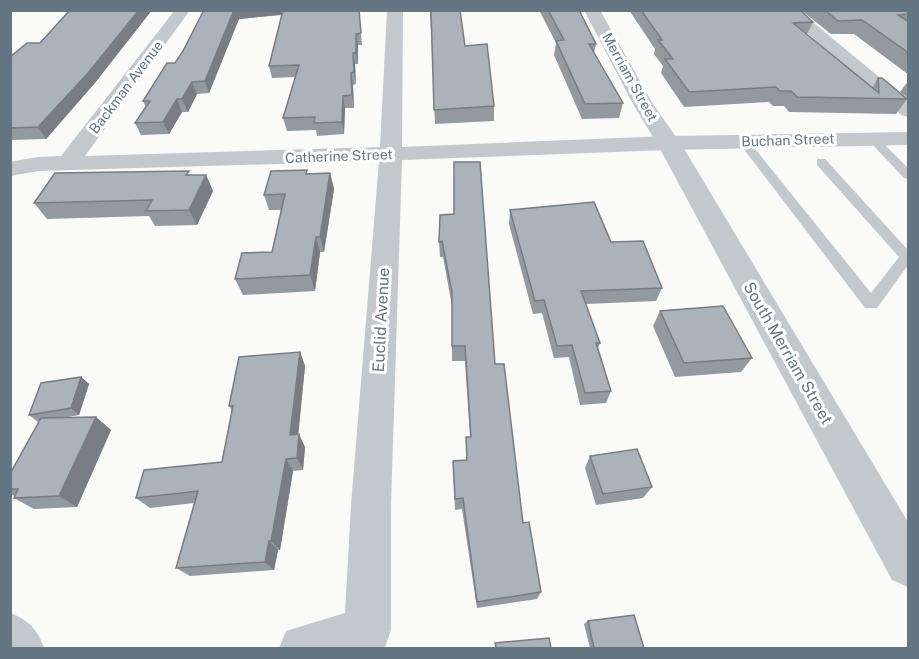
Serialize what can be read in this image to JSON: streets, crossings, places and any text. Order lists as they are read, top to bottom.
{
  "streets": {
    "street": [
      "Merriam Street",
      "Backman Avenue",
      "Buchan Street",
      "Catherine Street",
      "Euclid Avenue",
      "South Merriam Street"
    ]
  },
  "crossings": [
    ["Merriam Street", "Buchan Street"],
    ["Merriam Street", "Catherine Street"],
    ["Merriam Street", "South Merriam Street"],
    ["Backman Avenue", "Catherine Street"],
    ["Buchan Street", "Catherine Street"],
    ["Buchan Street", "South Merriam Street"],
    ["Catherine Street", "Euclid Avenue"],
    ["Catherine Street", "South Merriam Street"]
  ]
}
